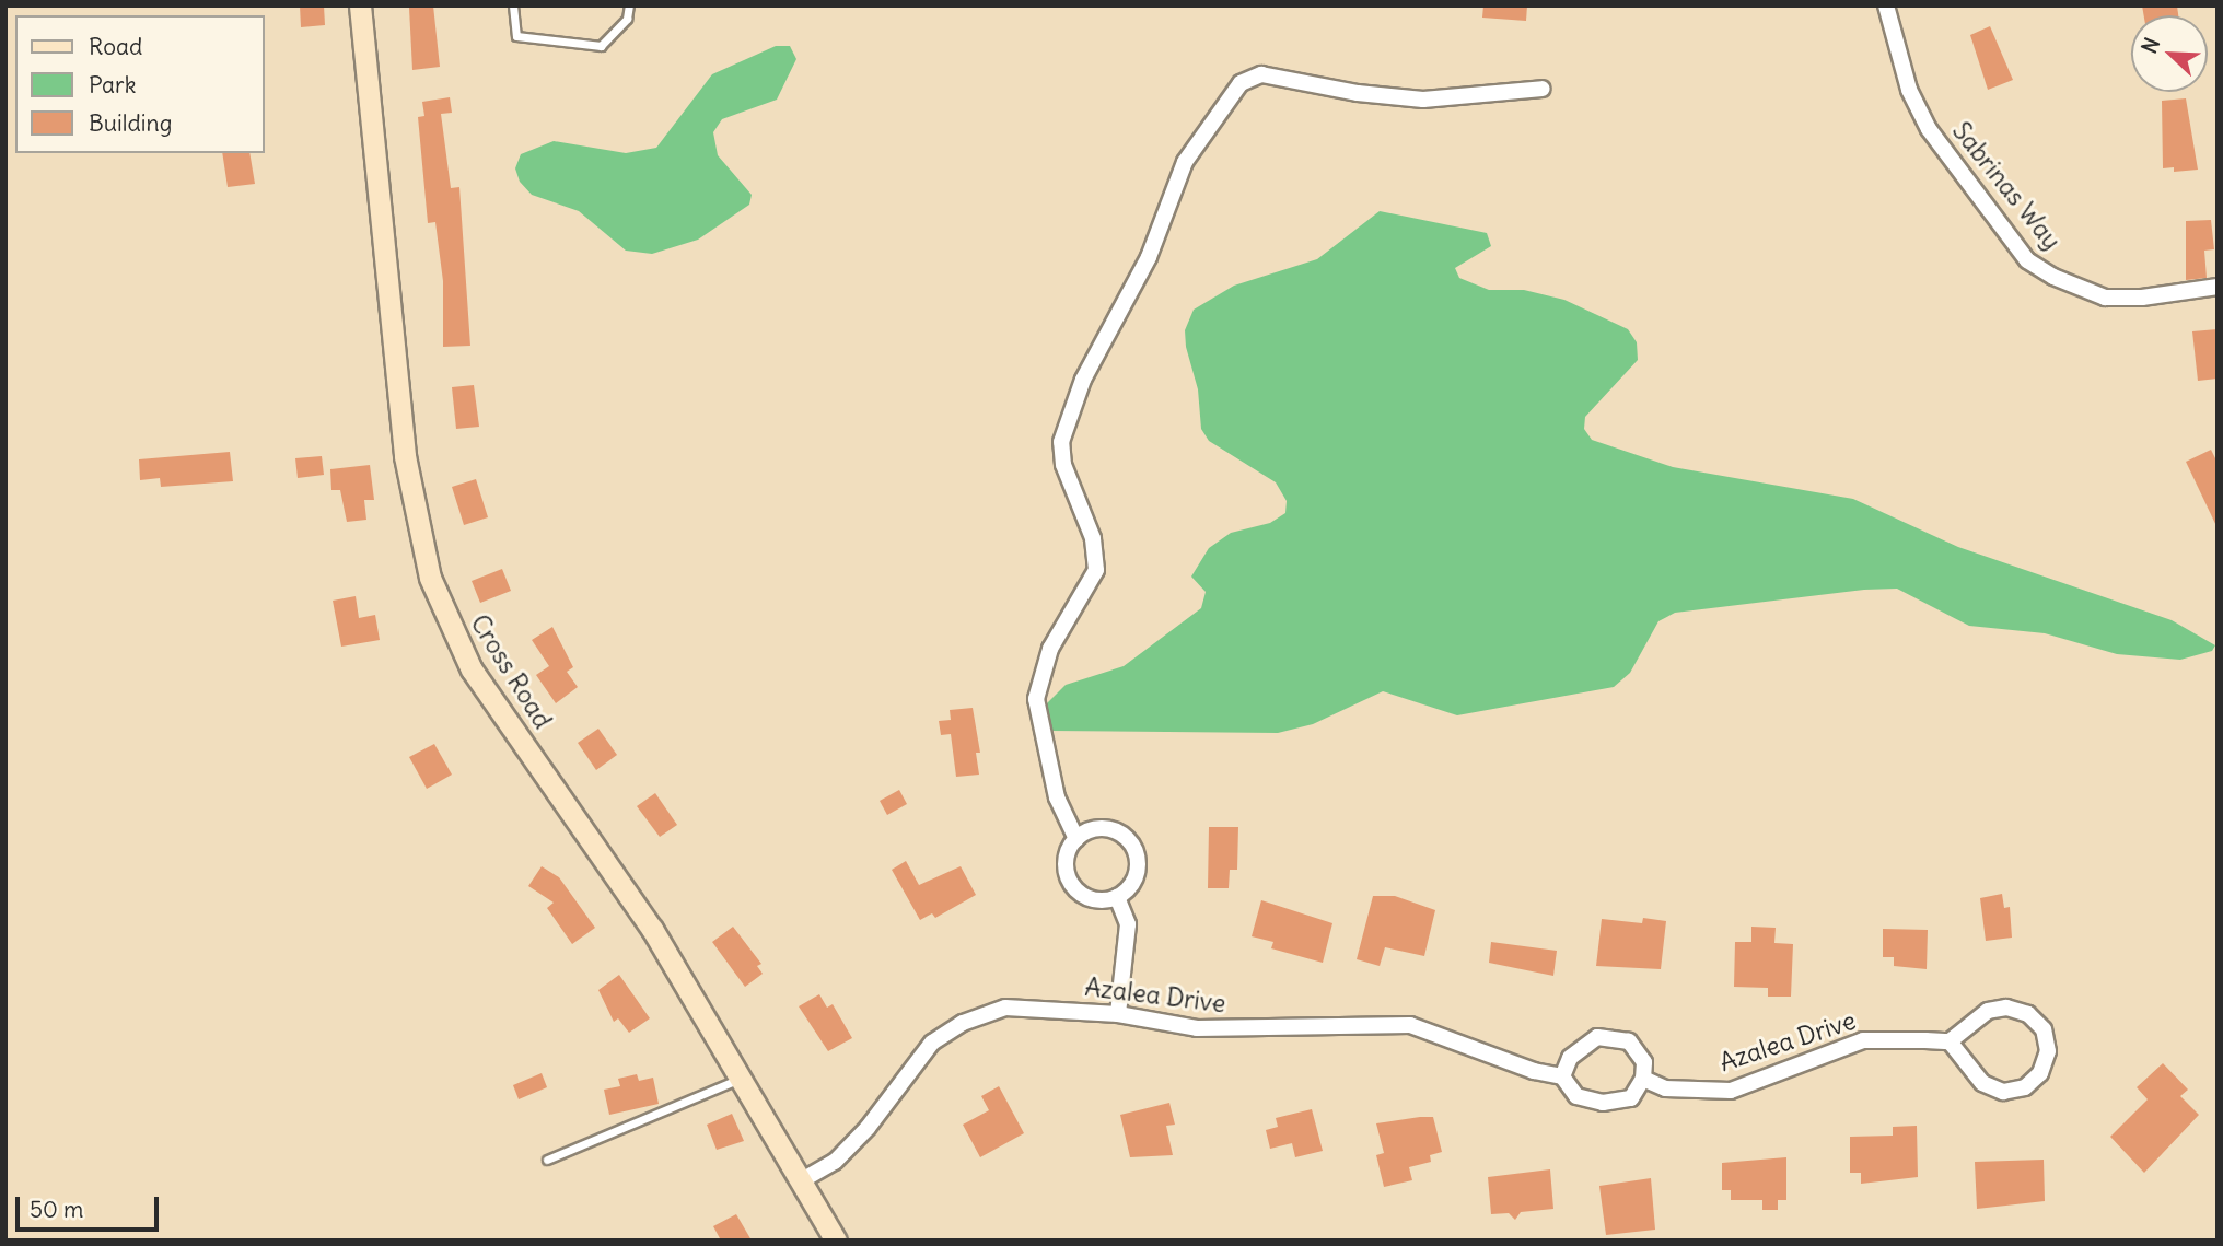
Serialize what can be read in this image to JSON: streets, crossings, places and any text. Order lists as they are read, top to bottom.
{
  "streets": {
    "street": ["Sabrinas Way", "Cross Road", "Azalea Drive"]
  },
  "crossings": [
    ["Cross Road", "Azalea Drive"]
  ],
  "legend": ["Road", "Park", "Building"],
  "scale_bar": "50 m",
  "north": "top left"
}
